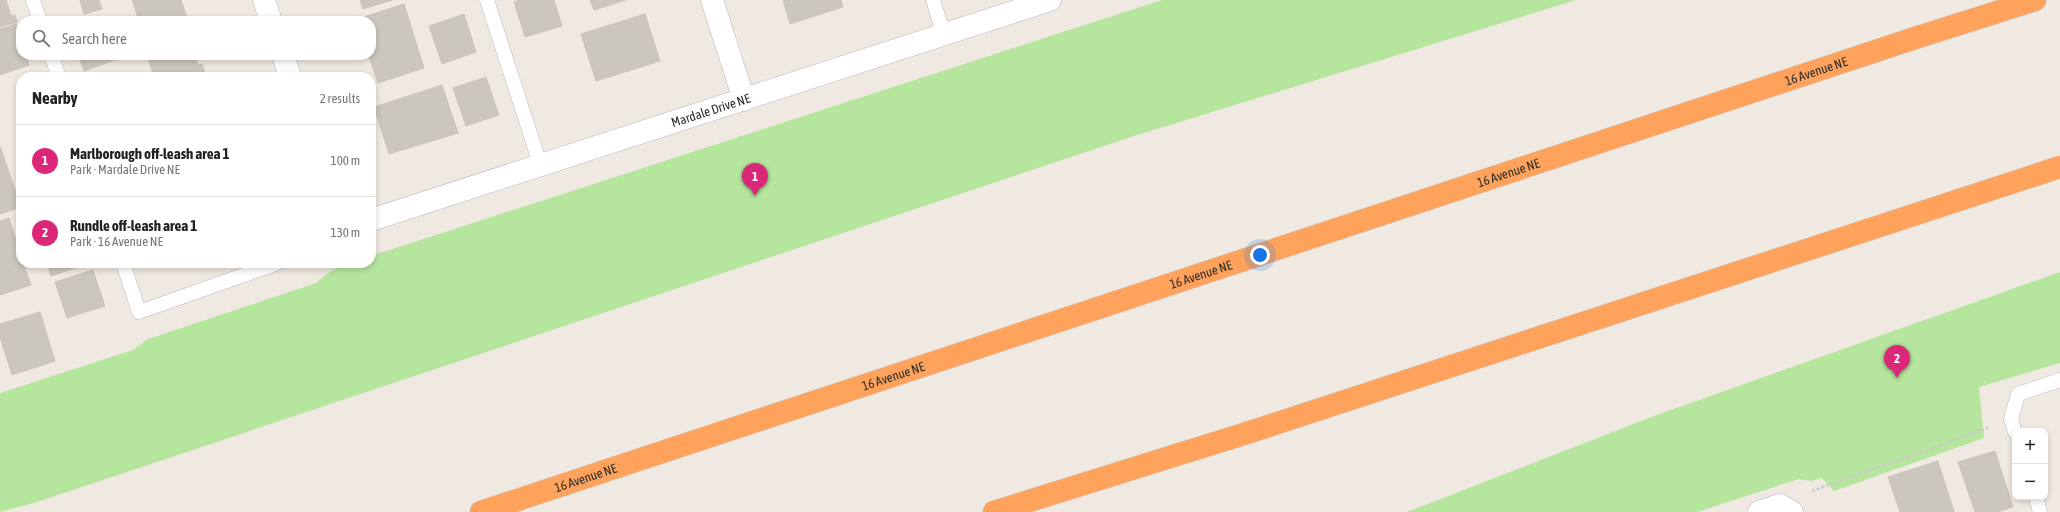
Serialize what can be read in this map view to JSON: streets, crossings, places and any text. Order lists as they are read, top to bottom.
{
  "streets": {
    "highway": ["16 Avenue NE"],
    "street": ["Mardale Drive NE"]
  },
  "page": {
    "search": "Search here",
    "heading": ["Nearby", "2 results"],
    "list": [
      {
        "mark": "1",
        "name": "Marlborough off-leash area 1",
        "note": "Park · Mardale Drive NE",
        "value": "100 m"
      },
      {
        "mark": "2",
        "name": "Rundle off-leash area 1",
        "note": "Park · 16 Avenue NE",
        "value": "130 m"
      }
    ],
    "pins": ["1", "2"],
    "map_buttons": ["+", "−"]
  }
}
